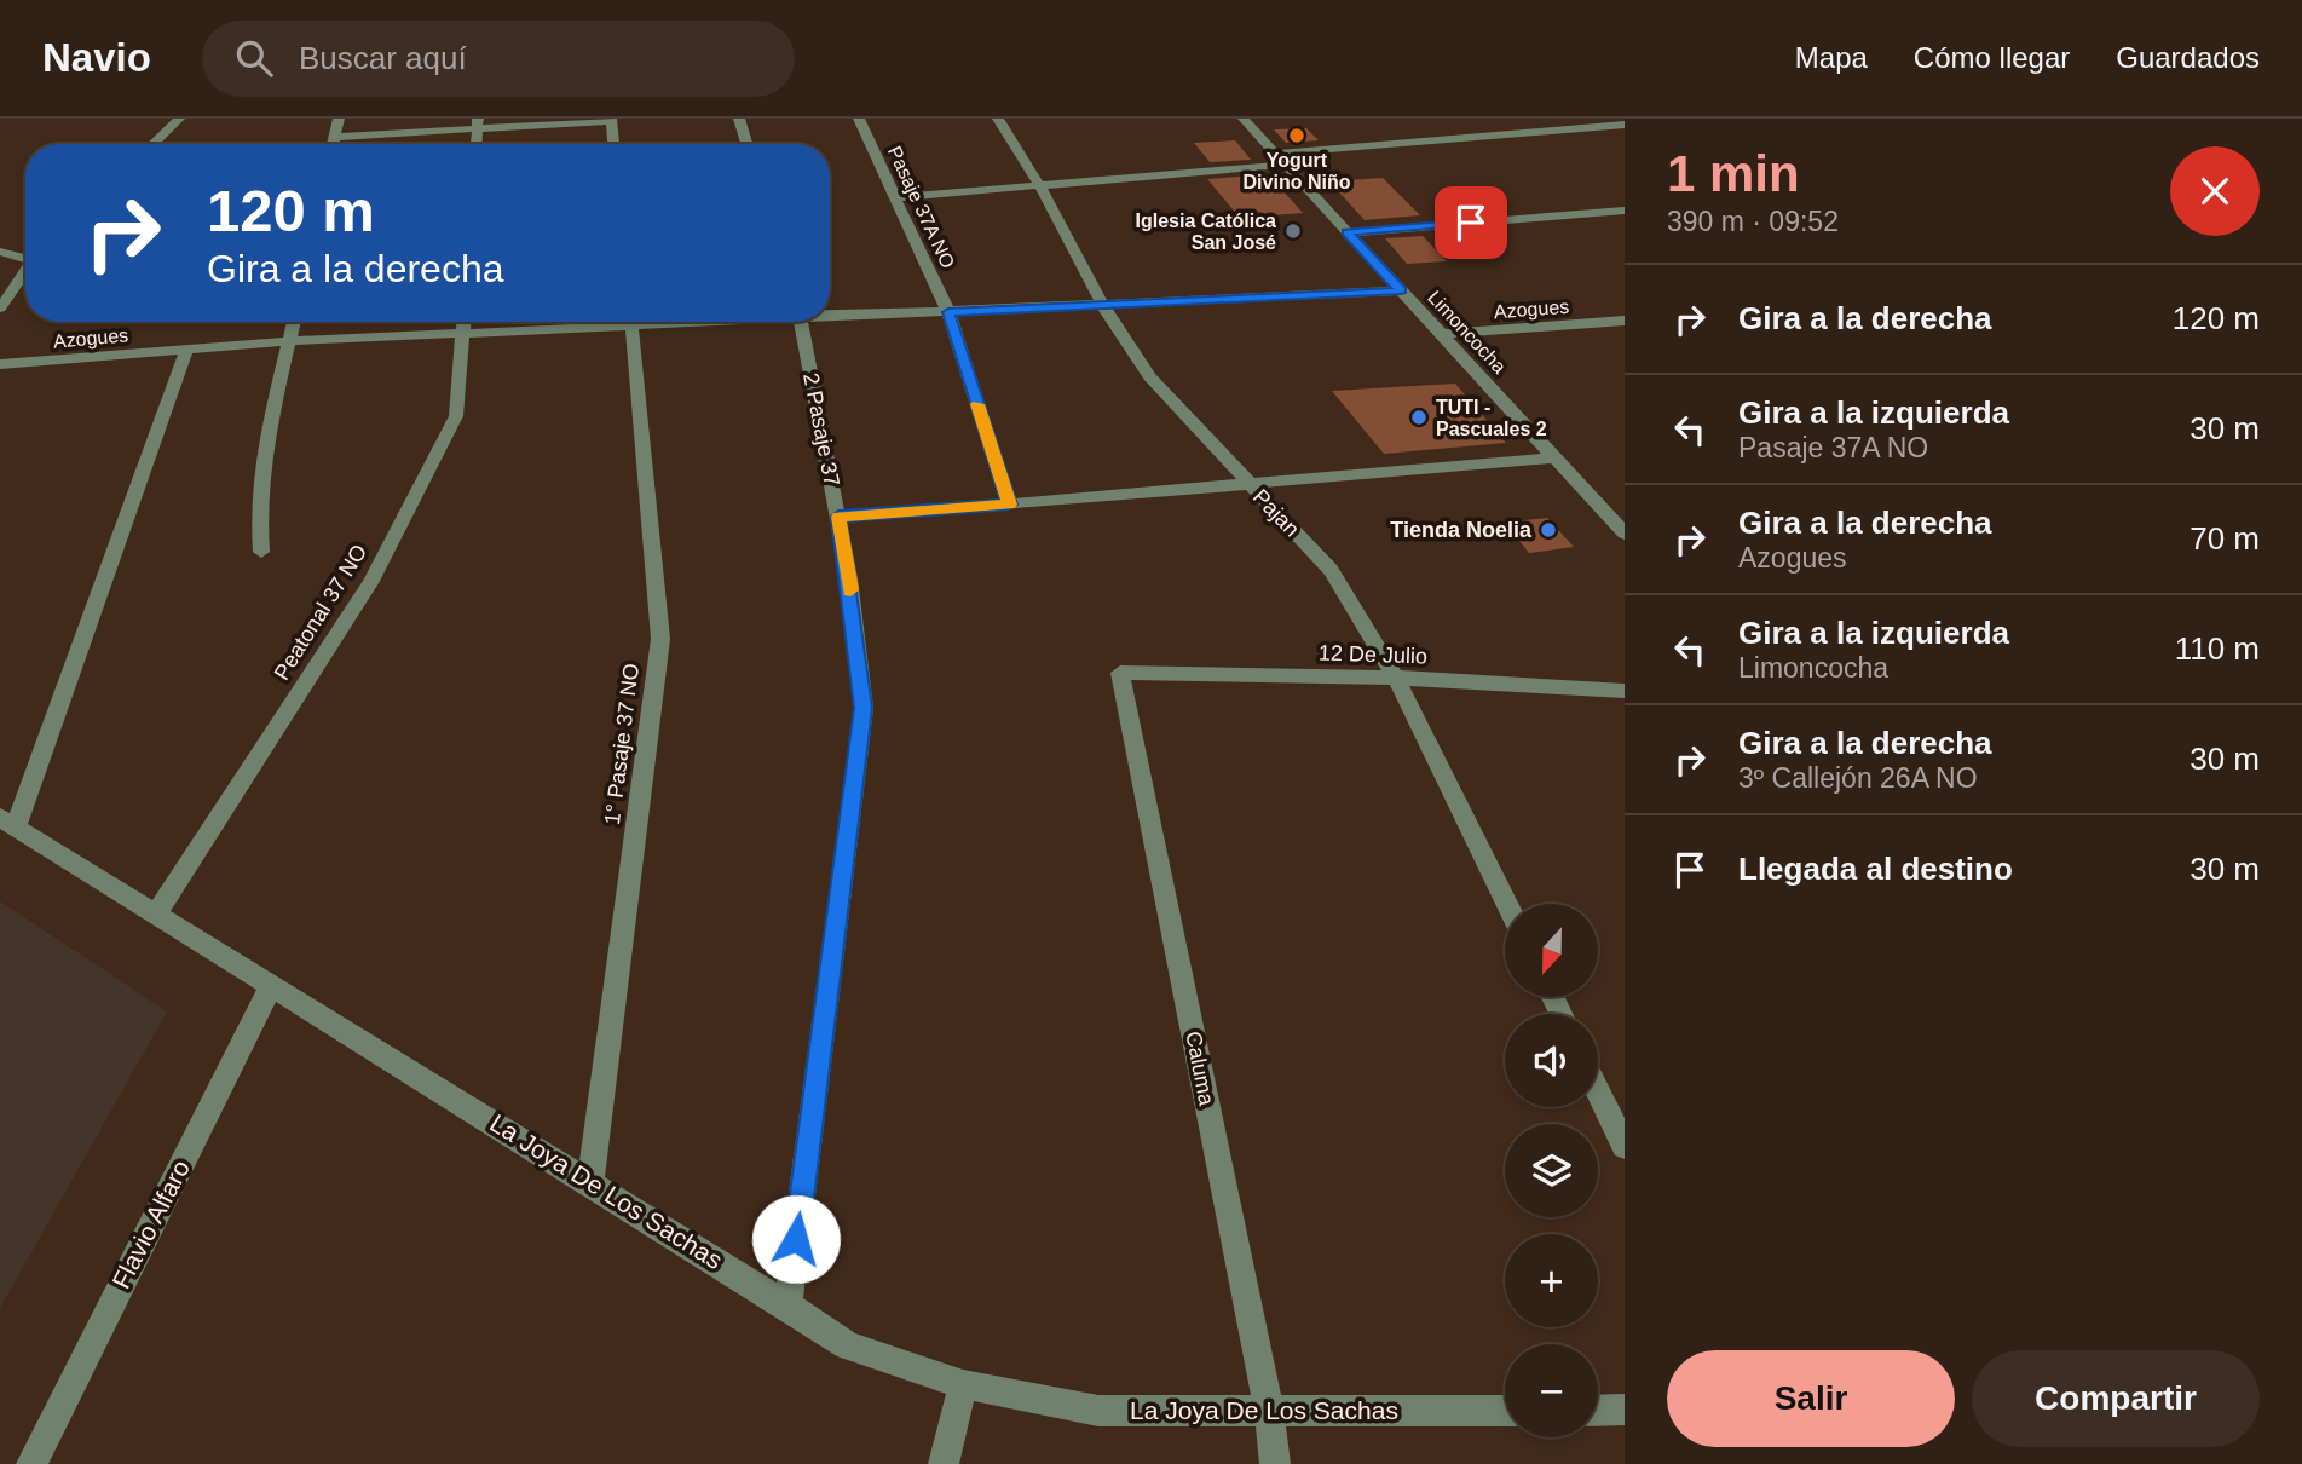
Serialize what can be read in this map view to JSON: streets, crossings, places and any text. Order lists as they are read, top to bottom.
{
  "streets": {
    "street": [
      "Pasaje 37A NO",
      "Azogues",
      "Limoncocha",
      "2 Pasaje 37",
      "Pajan",
      "Peatonal 37 NO",
      "12 De Julio",
      "1° Pasaje 37 NO",
      "Caluma",
      "La Joya De Los Sachas",
      "Flavio Alfaro"
    ]
  },
  "crossings": [
    ["Pasaje 37A NO", "Azogues"],
    ["Azogues", "Limoncocha"],
    ["Azogues", "Pajan"],
    ["Azogues", "Peatonal 37 NO"],
    ["2 Pasaje 37", "La Joya De Los Sachas"],
    ["Pajan", "12 De Julio"],
    ["Peatonal 37 NO", "La Joya De Los Sachas"],
    ["12 De Julio", "Caluma"],
    ["1° Pasaje 37 NO", "La Joya De Los Sachas"],
    ["Caluma", "La Joya De Los Sachas"],
    ["La Joya De Los Sachas", "Flavio Alfaro"]
  ],
  "places": [
    "Yogurt Divino Niño",
    "Iglesia Católica San José",
    "TUTI - Pascuales 2",
    "Tienda Noelia"
  ],
  "north": "bottom",
  "page": {
    "header": "Navio",
    "search": "Buscar aquí",
    "nav": ["Mapa", "Cómo llegar", "Guardados"],
    "heading": ["1 min", "390 m · 09:52"],
    "turn": ["120 m", "Gira a la derecha"],
    "list": [
      {
        "name": "Gira a la derecha",
        "value": "120 m"
      },
      {
        "name": "Gira a la izquierda",
        "note": "Pasaje 37A NO",
        "value": "30 m"
      },
      {
        "name": "Gira a la derecha",
        "note": "Azogues",
        "value": "70 m"
      },
      {
        "name": "Gira a la izquierda",
        "note": "Limoncocha",
        "value": "110 m"
      },
      {
        "name": "Gira a la derecha",
        "note": "3º Callejón 26A NO",
        "value": "30 m"
      },
      {
        "name": "Llegada al destino",
        "value": "30 m"
      }
    ],
    "map_buttons": ["+", "−"],
    "buttons": ["Salir", "Compartir"]
  }
}
